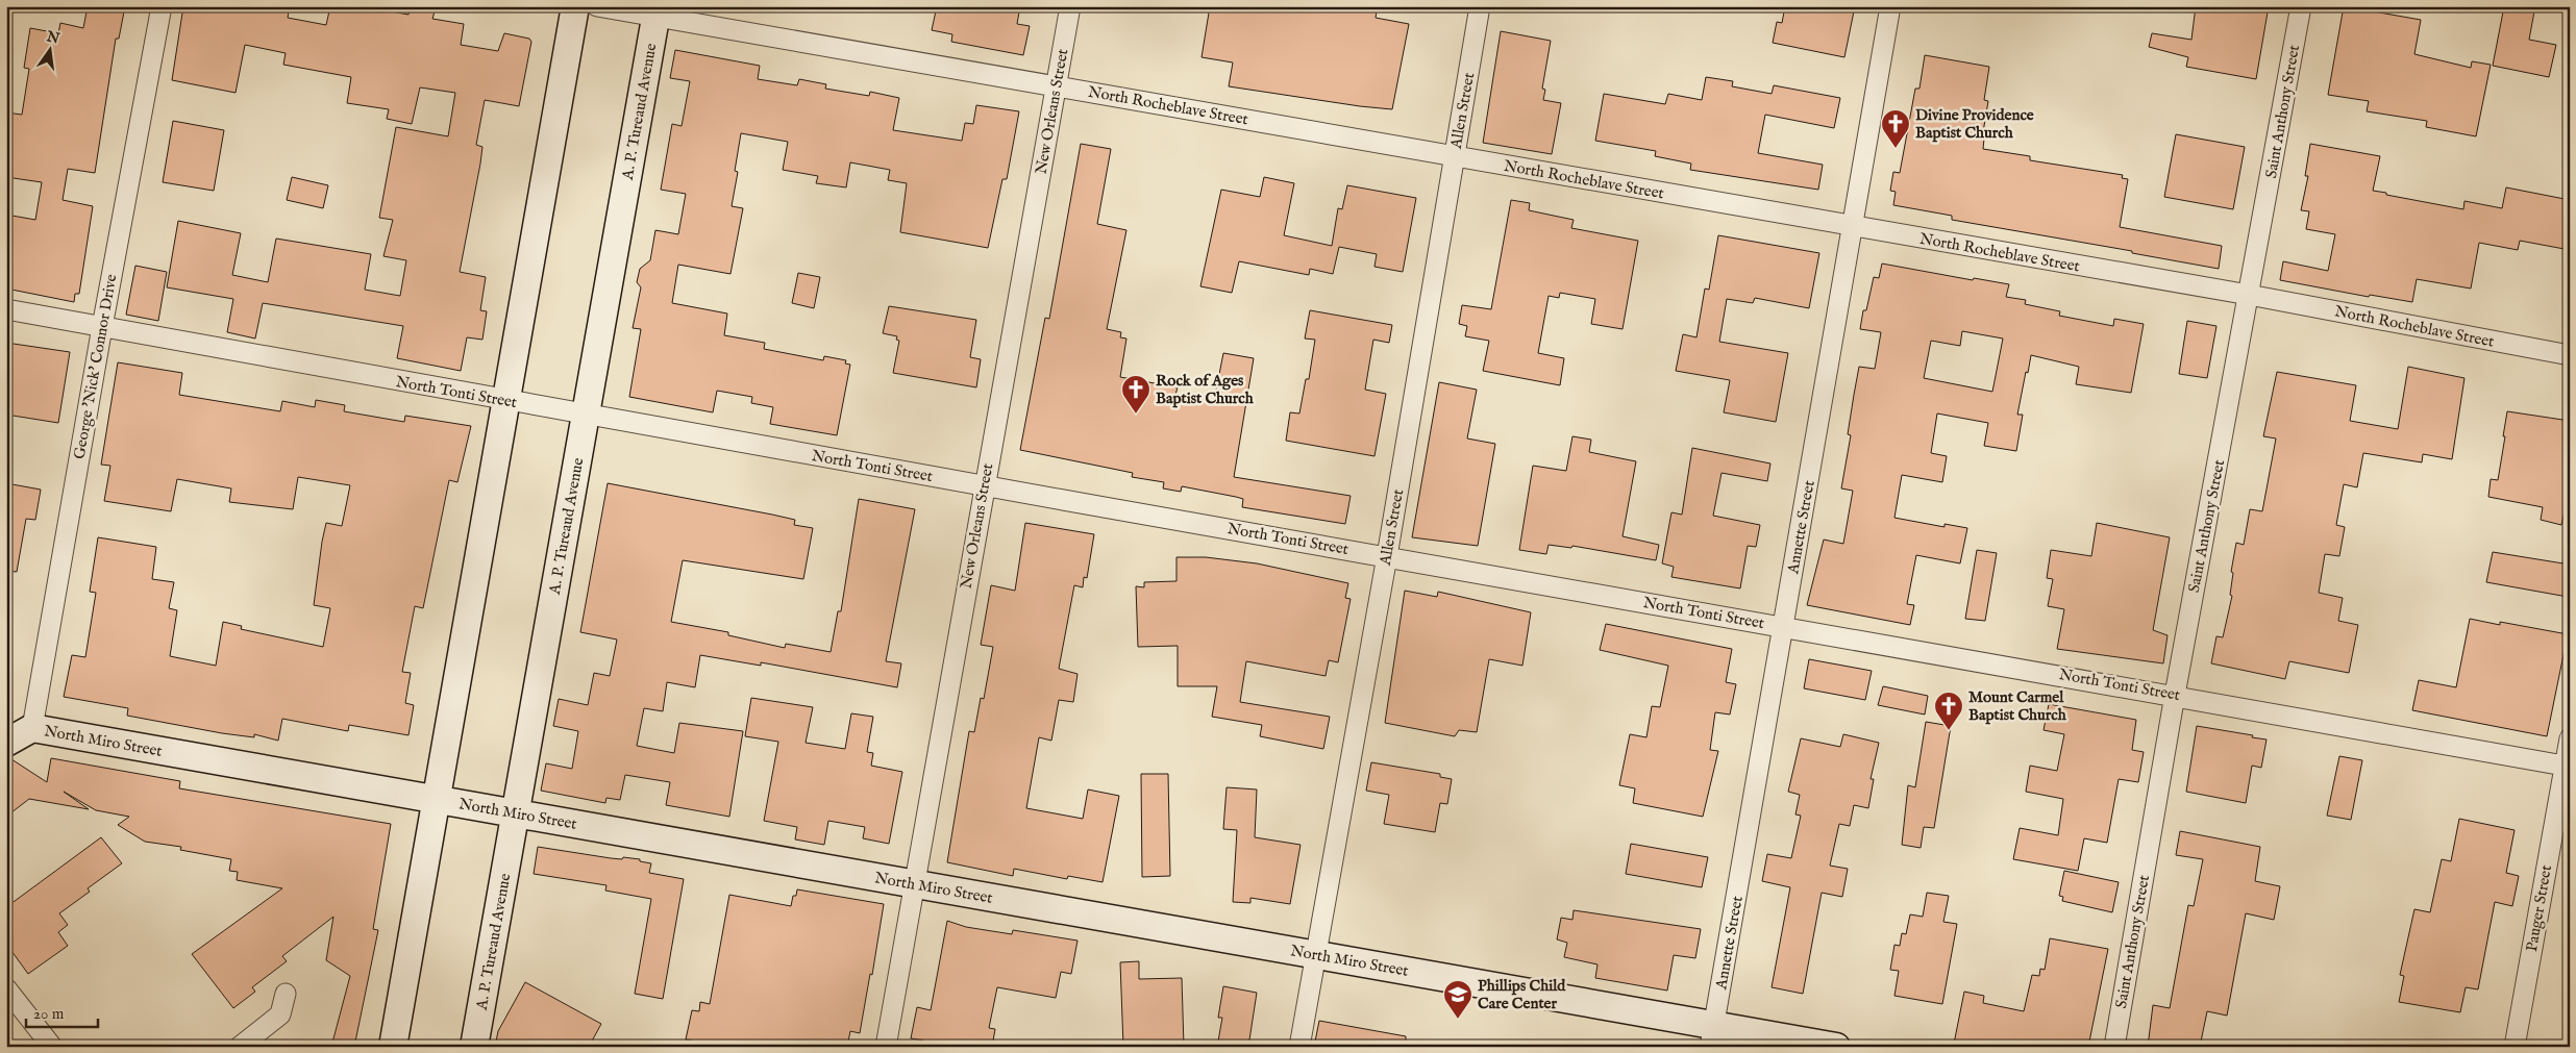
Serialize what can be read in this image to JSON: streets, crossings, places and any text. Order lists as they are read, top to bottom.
{
  "streets": {
    "street": [
      "North Rocheblave Street",
      "Allen Street",
      "A. P. Tureaud Avenue",
      "New Orleans Street",
      "Saint Anthony Street",
      "George 'Nick' Connor Drive",
      "North Tonti Street",
      "Annette Street",
      "North Miro Street",
      "Pauger Street"
    ]
  },
  "crossings": [
    ["North Rocheblave Street", "Allen Street"],
    ["North Rocheblave Street", "A. P. Tureaud Avenue"],
    ["North Rocheblave Street", "New Orleans Street"],
    ["North Rocheblave Street", "Saint Anthony Street"],
    ["North Rocheblave Street", "Annette Street"],
    ["Allen Street", "North Tonti Street"],
    ["Allen Street", "North Miro Street"],
    ["A. P. Tureaud Avenue", "North Tonti Street"],
    ["A. P. Tureaud Avenue", "North Miro Street"],
    ["New Orleans Street", "North Tonti Street"],
    ["New Orleans Street", "North Miro Street"],
    ["Saint Anthony Street", "North Tonti Street"],
    ["George 'Nick' Connor Drive", "North Tonti Street"],
    ["George 'Nick' Connor Drive", "North Miro Street"],
    ["North Tonti Street", "Annette Street"],
    ["North Tonti Street", "Pauger Street"],
    ["Annette Street", "North Miro Street"]
  ],
  "places": {
    "church": ["Divine Providence Baptist Church", "Rock of Ages Baptist Church", "Mount Carmel Baptist Church"],
    "school or university": ["Phillips Child Care Center"]
  },
  "scale_bar": "20 m",
  "north": "top"
}
